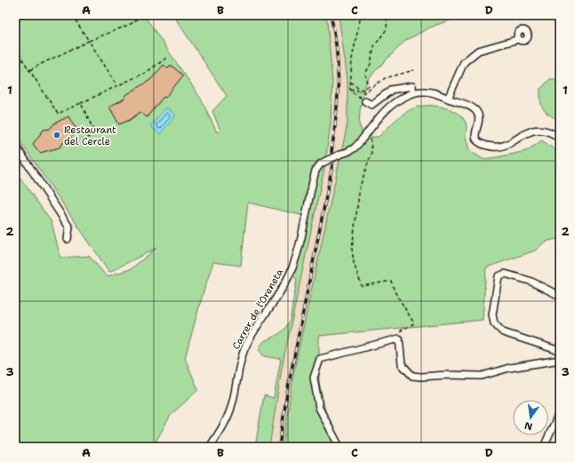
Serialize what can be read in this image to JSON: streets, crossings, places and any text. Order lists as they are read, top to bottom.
{
  "streets": {
    "street": ["Carrer de l'Oreneta"]
  },
  "places": ["Restaurant del Cercle"],
  "north": "bottom",
  "grid": {
    "columns": [
      "A",
      "B",
      "C",
      "D"
    ],
    "rows": ["1", "2", "3"]
  }
}
